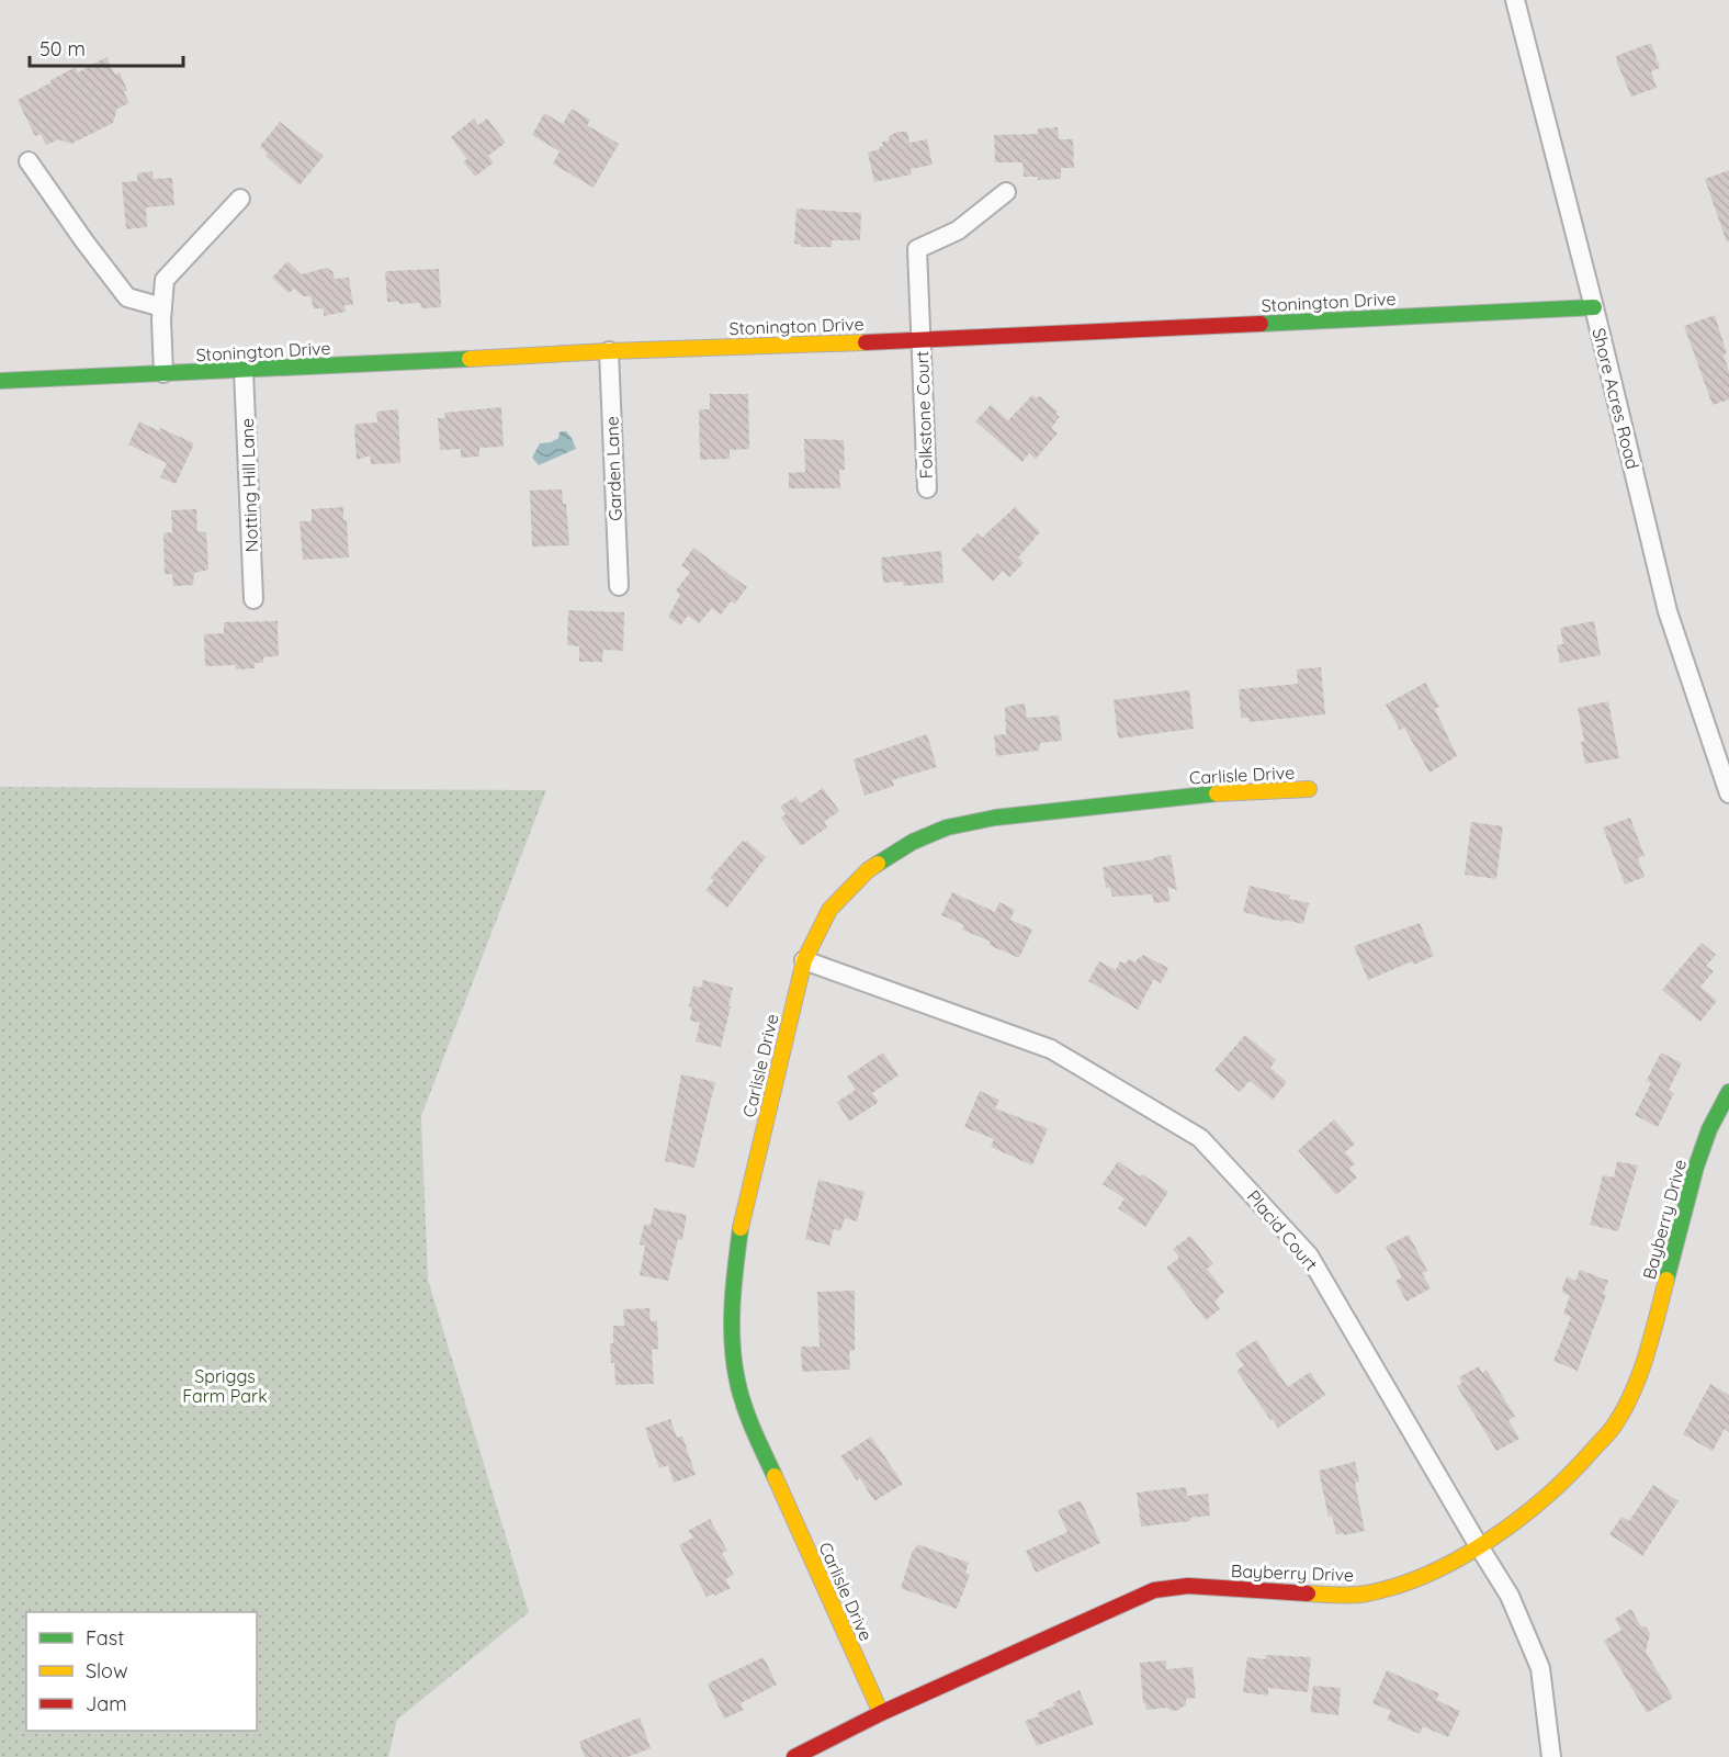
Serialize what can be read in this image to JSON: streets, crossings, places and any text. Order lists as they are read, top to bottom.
{
  "streets": {
    "street": [
      "Stonington Drive",
      "Shore Acres Road",
      "Folkstone Court",
      "Garden Lane",
      "Notting Hill Lane",
      "Carlisle Drive",
      "Bayberry Drive",
      "Placid Court"
    ]
  },
  "crossings": [
    ["Stonington Drive", "Shore Acres Road"],
    ["Stonington Drive", "Folkstone Court"],
    ["Stonington Drive", "Garden Lane"],
    ["Stonington Drive", "Notting Hill Lane"],
    ["Carlisle Drive", "Bayberry Drive"],
    ["Carlisle Drive", "Placid Court"],
    ["Bayberry Drive", "Placid Court"]
  ],
  "parks": ["Spriggs Farm Park"],
  "legend": ["Fast", "Slow", "Jam"],
  "scale_bar": "50 m"
}
